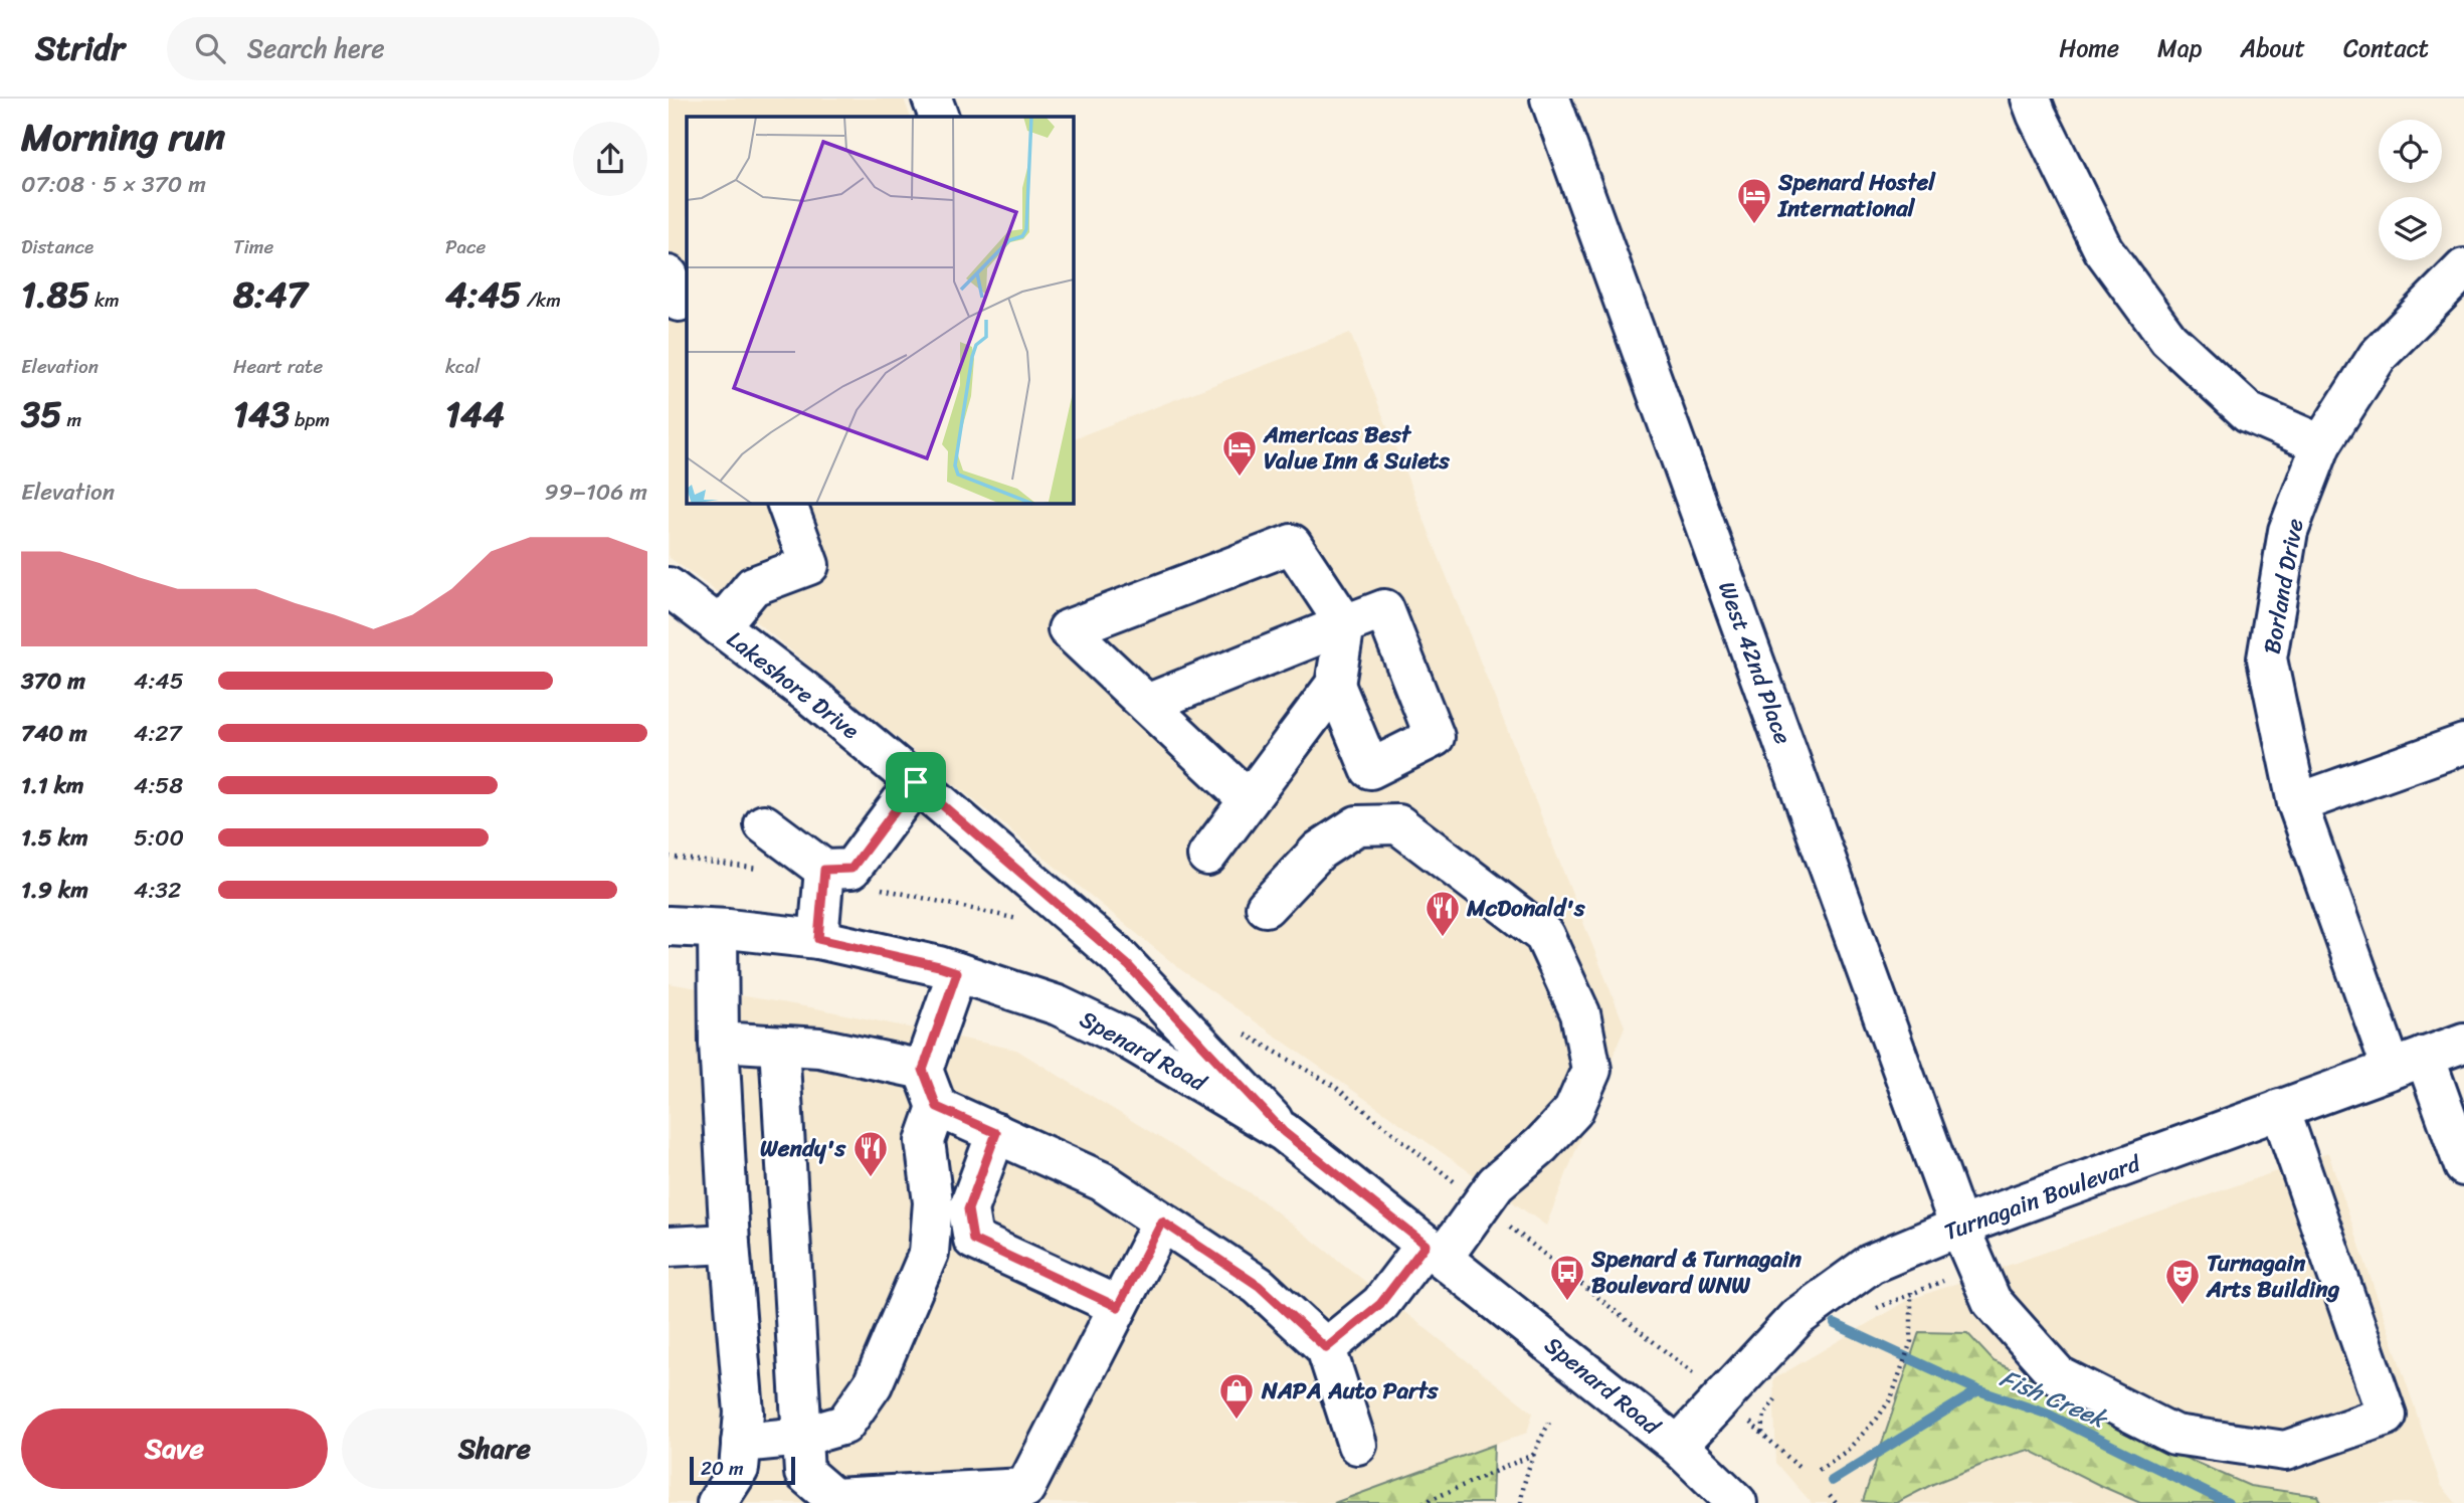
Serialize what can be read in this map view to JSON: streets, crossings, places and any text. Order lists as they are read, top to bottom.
{
  "streets": {
    "street": [
      "Borland Drive",
      "West 42nd Place",
      "Lakeshore Drive",
      "Spenard Road",
      "Turnagain Boulevard"
    ]
  },
  "crossings": [
    ["Borland Drive", "Turnagain Boulevard"],
    ["West 42nd Place", "Turnagain Boulevard"],
    ["Lakeshore Drive", "Spenard Road"],
    ["Spenard Road", "Turnagain Boulevard"]
  ],
  "water": ["Fish Creek"],
  "places": {
    "hotel": ["Spenard Hostel International", "Americas Best Value Inn & Suiets"],
    "restaurant": ["McDonald's", "Wendy's"],
    "bus stop": ["Spenard & Turnagain Boulevard WNW"],
    "theatre": ["Turnagain Arts Building"],
    "shop": ["NAPA Auto Parts"]
  },
  "scale_bar": "20 m",
  "page": {
    "header": "Stridr",
    "search": "Search here",
    "nav": [
      "Home",
      "Map",
      "About",
      "Contact"
    ],
    "heading": ["Morning run", "07:08 · 5 × 370 m"],
    "stats": [
      ["Distance", "1.85 km"],
      ["Time", "8:47"],
      ["Pace", "4:45 /km"],
      ["Elevation", "35 m"],
      ["Heart rate", "143 bpm"],
      ["kcal", "144"]
    ],
    "chart": ["Elevation", "99–106 m"],
    "list": [
      {
        "name": "370 m",
        "note": "4:45"
      },
      {
        "name": "740 m",
        "note": "4:27"
      },
      {
        "name": "1.1 km",
        "note": "4:58"
      },
      {
        "name": "1.5 km",
        "note": "5:00"
      },
      {
        "name": "1.9 km",
        "note": "4:32"
      }
    ],
    "buttons": ["Save", "Share"],
    "scale": "20 m"
  }
}
